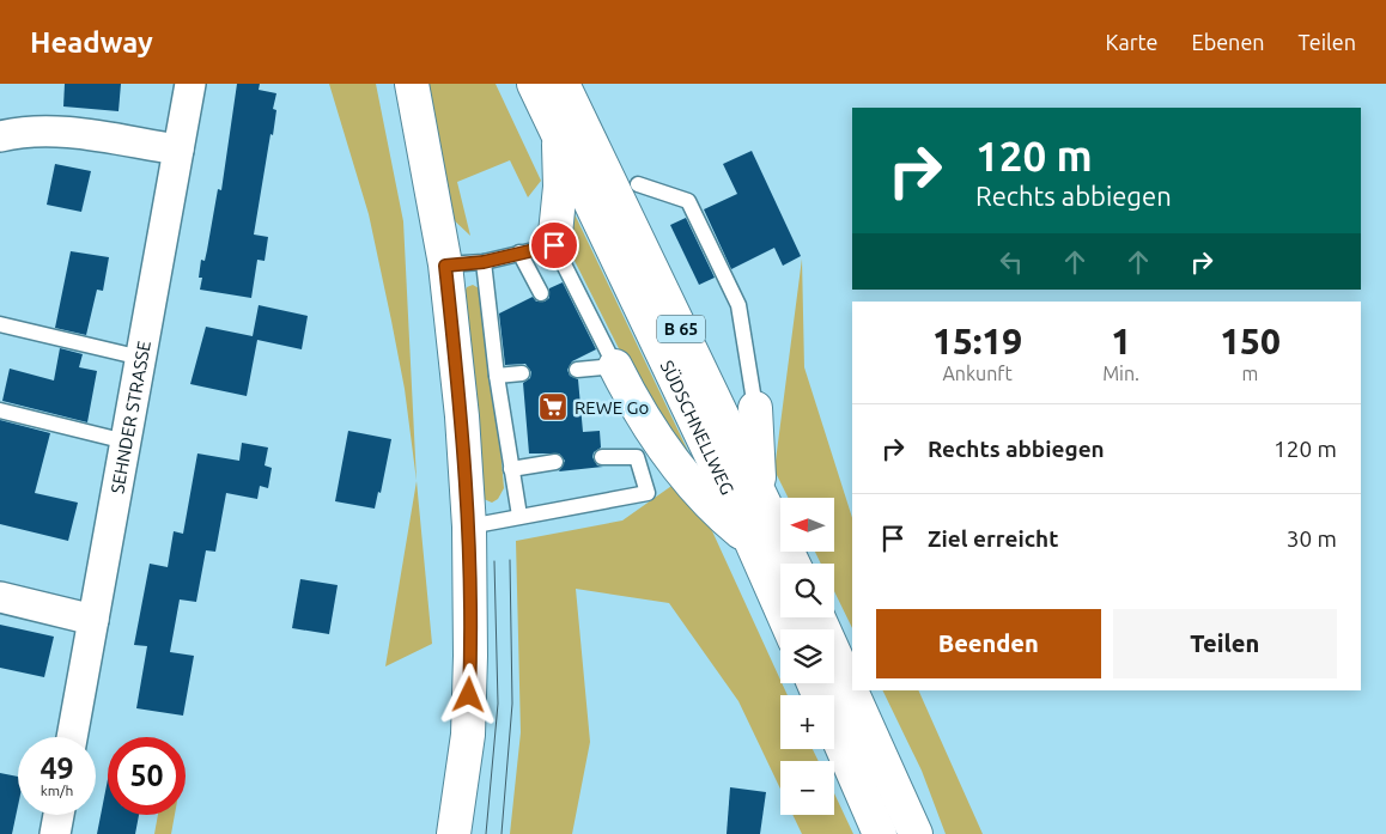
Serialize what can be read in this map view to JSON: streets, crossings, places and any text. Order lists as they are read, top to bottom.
{
  "streets": {
    "main road": ["B 65", "SÜDSCHNELLWEG"],
    "street": ["SEHNDER STRASSE"]
  },
  "places": {
    "supermarket": ["REWE Go"]
  },
  "north": "left",
  "page": {
    "header": "Headway",
    "nav": ["Karte", "Ebenen", "Teilen"],
    "turn": ["120 m", "Rechts abbiegen"],
    "eta": [
      "15:19",
      "Ankunft",
      "1",
      "Min.",
      "150",
      "m"
    ],
    "list": [
      {
        "name": "Rechts abbiegen",
        "value": "120 m"
      },
      {
        "name": "Ziel erreicht",
        "value": "30 m"
      }
    ],
    "map_buttons": ["+", "−"],
    "buttons": ["Beenden", "Teilen"],
    "speed": "49 km/h",
    "limit": "50"
  }
}
